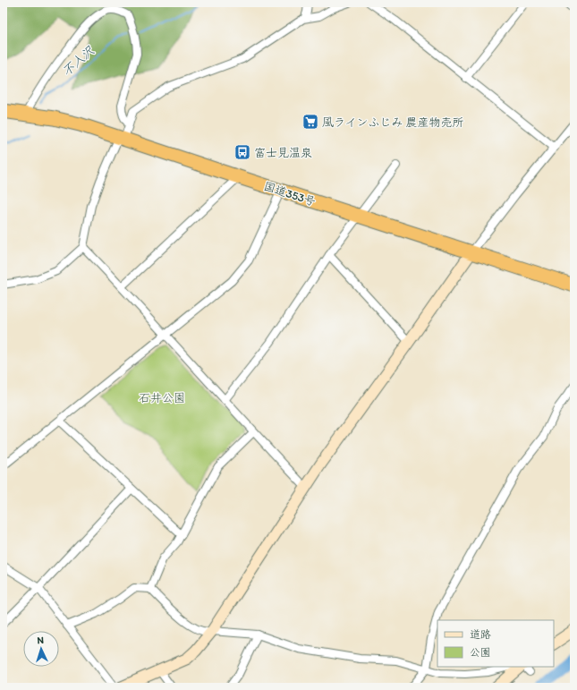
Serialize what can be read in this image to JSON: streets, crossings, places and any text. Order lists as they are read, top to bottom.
{
  "streets": {
    "highway": ["国道353号"]
  },
  "water": ["不入沢"],
  "parks": ["石井公園"],
  "places": {
    "supermarket": ["風ラインふじみ 農産物売所"],
    "bus stop": ["富士見温泉"]
  },
  "legend": ["道路", "公園"],
  "north": "top"
}
